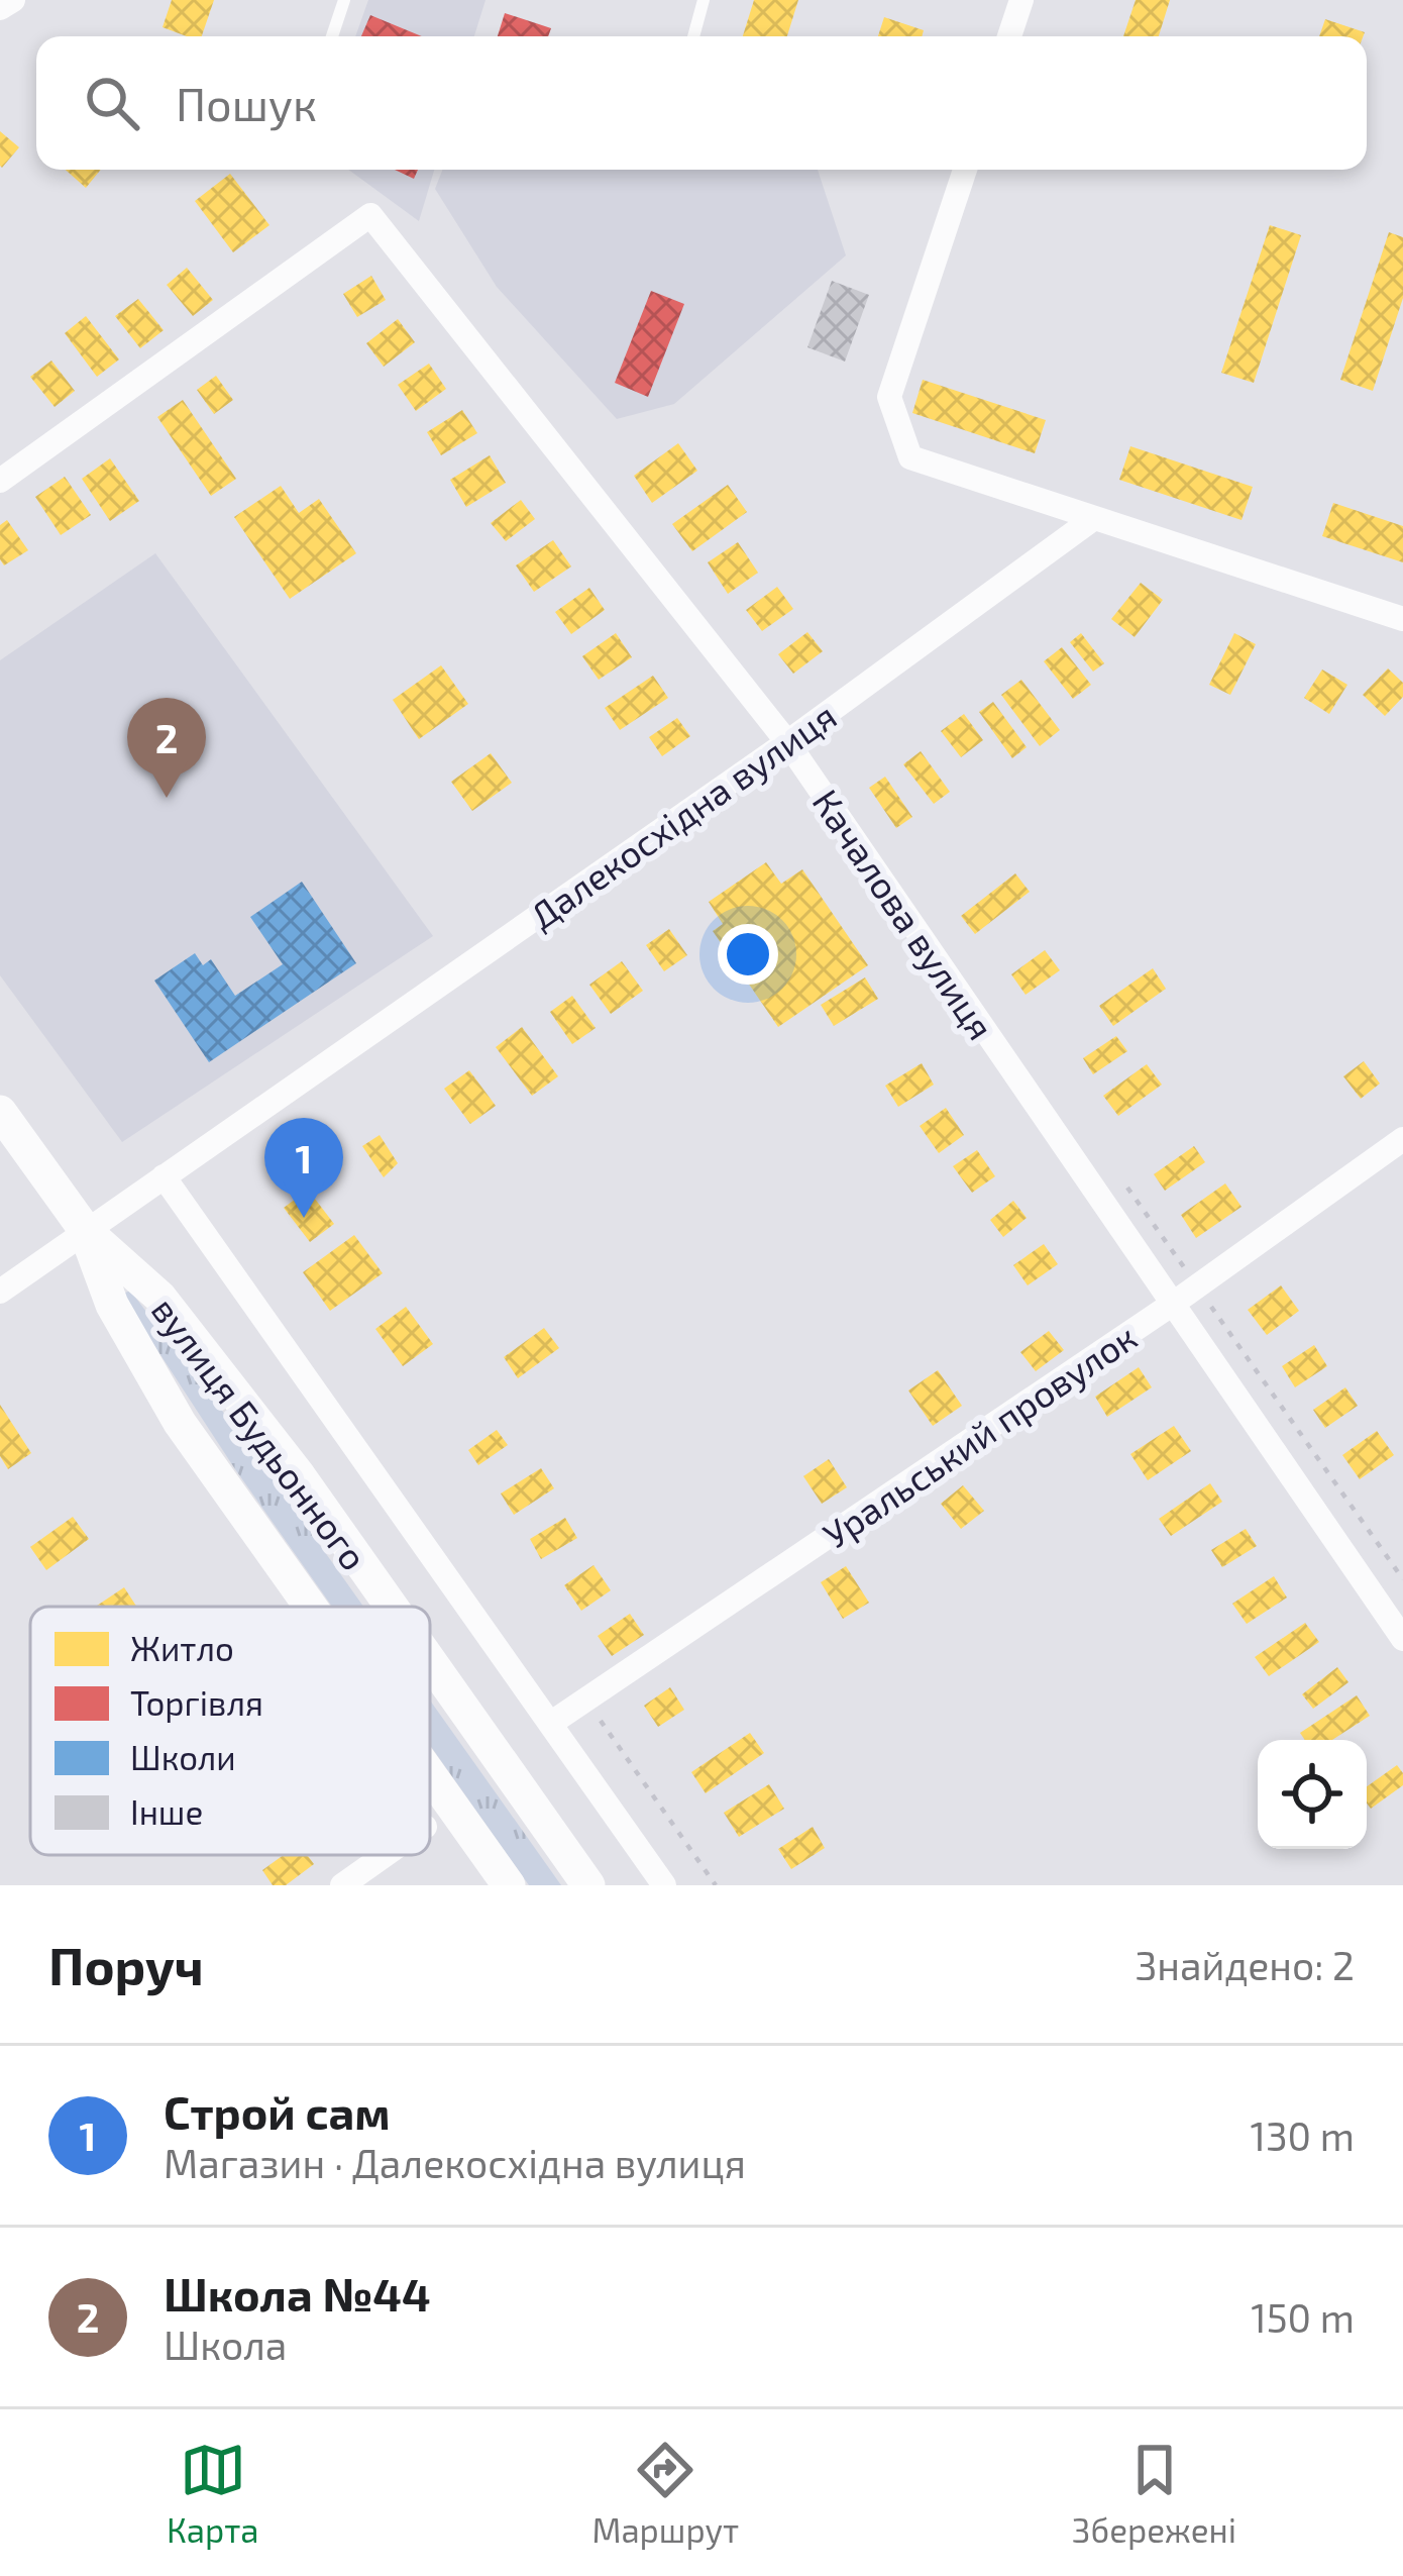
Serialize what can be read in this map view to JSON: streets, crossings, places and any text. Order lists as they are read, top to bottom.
{
  "streets": {
    "main road": ["вулиця Будьонного"],
    "street": ["Далекосхідна вулиця", "Качалова вулиця", "Уральський провулок"]
  },
  "crossings": [
    ["Далекосхідна вулиця", "Качалова вулиця"],
    ["Далекосхідна вулиця", "вулиця Будьонного"],
    ["Качалова вулиця", "Уральський провулок"]
  ],
  "legend": [
    "Житло",
    "Торгівля",
    "Школи",
    "Інше"
  ],
  "page": {
    "search": "Пошук",
    "pins": ["2", "1"],
    "heading": ["Поруч", "Знайдено: 2"],
    "list": [
      {
        "mark": "1",
        "name": "Строй сам",
        "note": "Магазин · Далекосхідна вулиця",
        "value": "130 m"
      },
      {
        "mark": "2",
        "name": "Школа №44",
        "note": "Школа",
        "value": "150 m"
      }
    ],
    "nav": ["Карта", "Маршрут", "Збережені"]
  }
}
